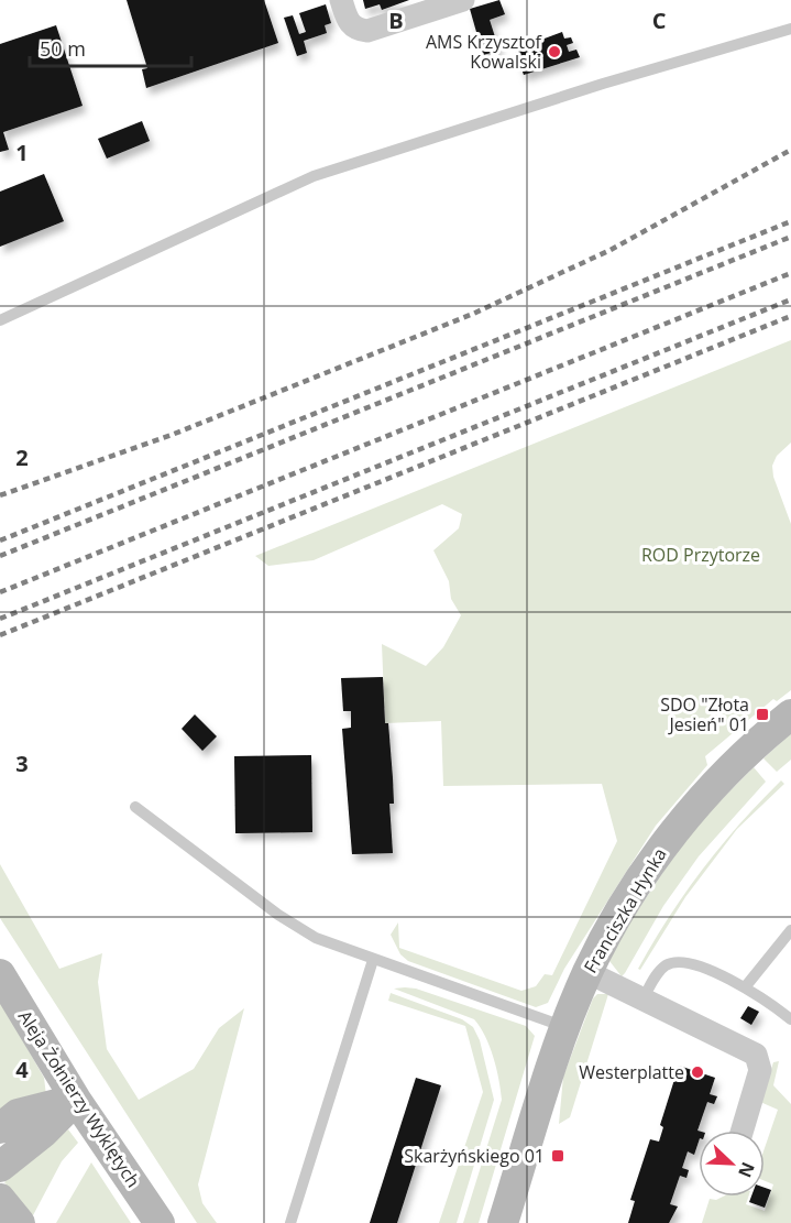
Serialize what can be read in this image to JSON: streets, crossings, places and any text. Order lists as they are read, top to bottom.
{
  "streets": {
    "street": ["Franciszka Hynka", "Aleja Żołnierzy Wyklętych"]
  },
  "parks": ["ROD Przytorze"],
  "places": {
    "other": ["AMS Krzysztof Kowalski", "Westerplatte"],
    "transit": ["SDO \"Złota Jesień\" 01", "Skarżyńskiego 01"]
  },
  "scale_bar": "50 m",
  "north": "bottom right",
  "grid": {
    "columns": ["B", "C"],
    "rows": [
      "1",
      "2",
      "3",
      "4"
    ]
  }
}
